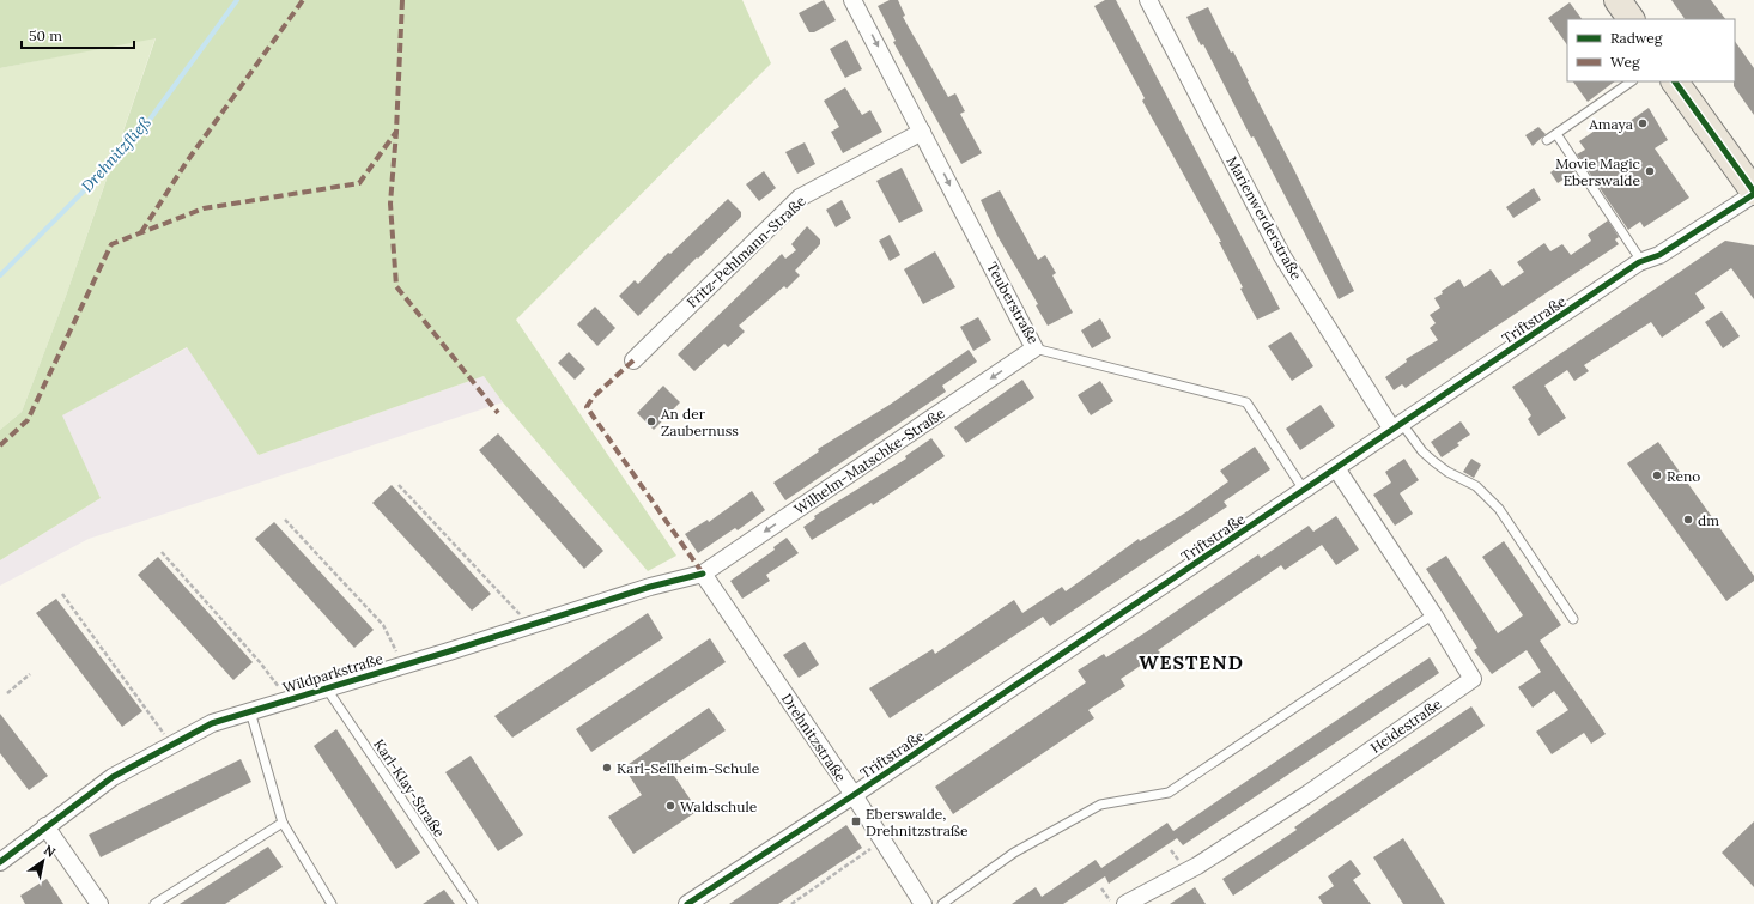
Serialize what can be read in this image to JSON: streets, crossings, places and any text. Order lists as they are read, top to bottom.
{
  "streets": {
    "street": [
      "Marienwerderstraße",
      "Fritz-Pehlmann-Straße",
      "Teuberstraße",
      "Triftstraße",
      "Wilhelm-Matschke-Straße",
      "Wildparkstraße",
      "Heidestraße",
      "Drehnitzstraße"
    ],
    "lane": ["Karl-Klay-Straße"]
  },
  "crossings": [
    ["Marienwerderstraße", "Triftstraße"],
    ["Fritz-Pehlmann-Straße", "Teuberstraße"],
    ["Teuberstraße", "Triftstraße"],
    ["Teuberstraße", "Wilhelm-Matschke-Straße"],
    ["Triftstraße", "Heidestraße"],
    ["Triftstraße", "Drehnitzstraße"],
    ["Wilhelm-Matschke-Straße", "Wildparkstraße"],
    ["Wilhelm-Matschke-Straße", "Drehnitzstraße"],
    ["Wildparkstraße", "Drehnitzstraße"],
    ["Wildparkstraße", "Karl-Klay-Straße"]
  ],
  "one_way": ["Teuberstraße", "Wilhelm-Matschke-Straße"],
  "districts": ["WESTEND"],
  "water": ["Drehnitzfließ"],
  "places": {
    "other": [
      "Amaya",
      "Movie Magic Eberswalde",
      "An der Zaubernuss",
      "Reno",
      "dm",
      "Karl-Sellheim-Schule",
      "Waldschule"
    ],
    "transit": ["Eberswalde, Drehnitzstraße"]
  },
  "legend": ["Radweg", "Weg"],
  "scale_bar": "50 m",
  "north": "top right"
}
